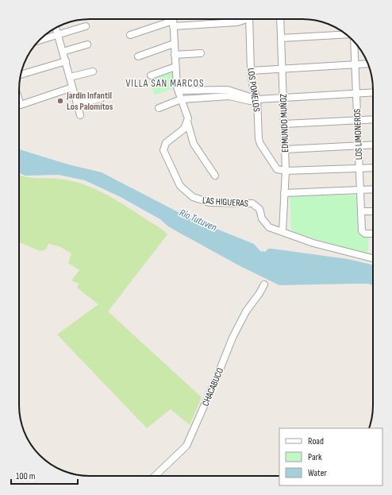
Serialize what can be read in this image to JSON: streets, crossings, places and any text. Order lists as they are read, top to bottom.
{
  "streets": {
    "street": [
      "LOS POMELOS",
      "EDMUNDO MUÑOZ",
      "LOS LIMONEROS",
      "LAS HIGUERAS",
      "CHACABUCO"
    ]
  },
  "crossings": [
    ["LOS POMELOS", "EDMUNDO MUÑOZ"],
    ["EDMUNDO MUÑOZ", "LAS HIGUERAS"]
  ],
  "districts": ["VILLA SAN MARCOS"],
  "water": ["Río Tutuven"],
  "places": ["Jardín Infantil Los Palomitos"],
  "legend": ["Road", "Park", "Water"],
  "scale_bar": "100 m"
}
